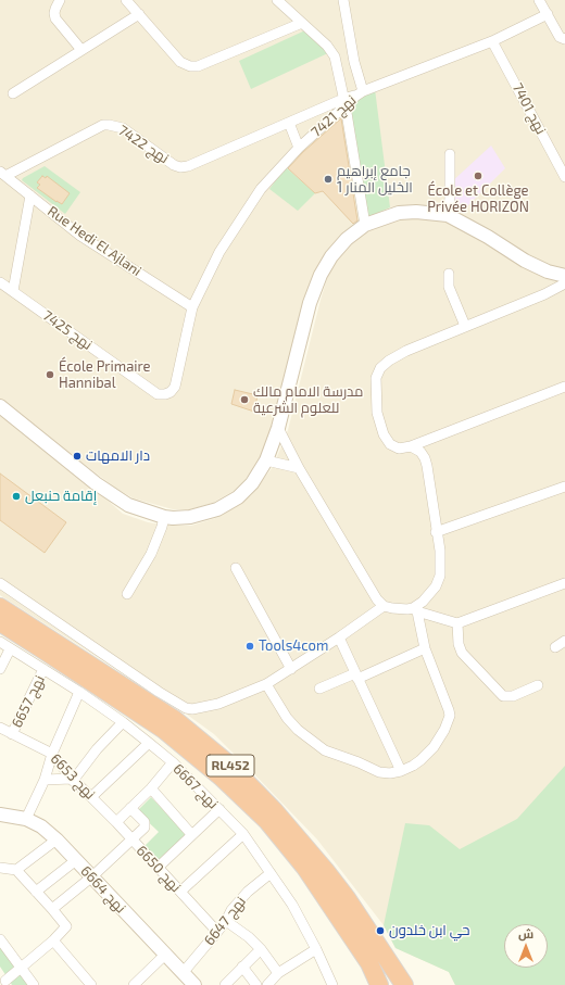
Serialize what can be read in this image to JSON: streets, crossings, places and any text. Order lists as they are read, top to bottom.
{
  "streets": {
    "highway": ["RL452"],
    "street": [
      "نهج 7401",
      "نهج 7421",
      "نهج 7422",
      "Rue Hedi El Ajlani",
      "نهج 7425",
      "نهج 6657",
      "نهج 6653",
      "نهج 6667",
      "نهج 6650",
      "نهج 6664",
      "نهج 6647"
    ]
  },
  "crossings": [
    ["نهج 7401", "نهج 7421"],
    ["نهج 7421", "نهج 7422"],
    ["نهج 7421", "Rue Hedi El Ajlani"],
    ["نهج 7421", "نهج 7425"],
    ["نهج 7422", "Rue Hedi El Ajlani"],
    ["Rue Hedi El Ajlani", "نهج 7425"],
    ["نهج 6657", "نهج 6653"],
    ["نهج 6657", "نهج 6667"],
    ["نهج 6653", "نهج 6650"],
    ["نهج 6667", "نهج 6647"],
    ["نهج 6650", "نهج 6647"],
    ["نهج 6664", "نهج 6647"]
  ],
  "places": [
    "École et Collège Privée HORIZON",
    "جامع إبراهيم الخليل المنار 1",
    "École Primaire Hannibal",
    "مدرسة الامام مالك للعلوم الشرعية",
    "دار الامهات",
    "إقامة حنبعل",
    "Tools4com",
    "حي ابن خلدون"
  ],
  "north": "top"
}
